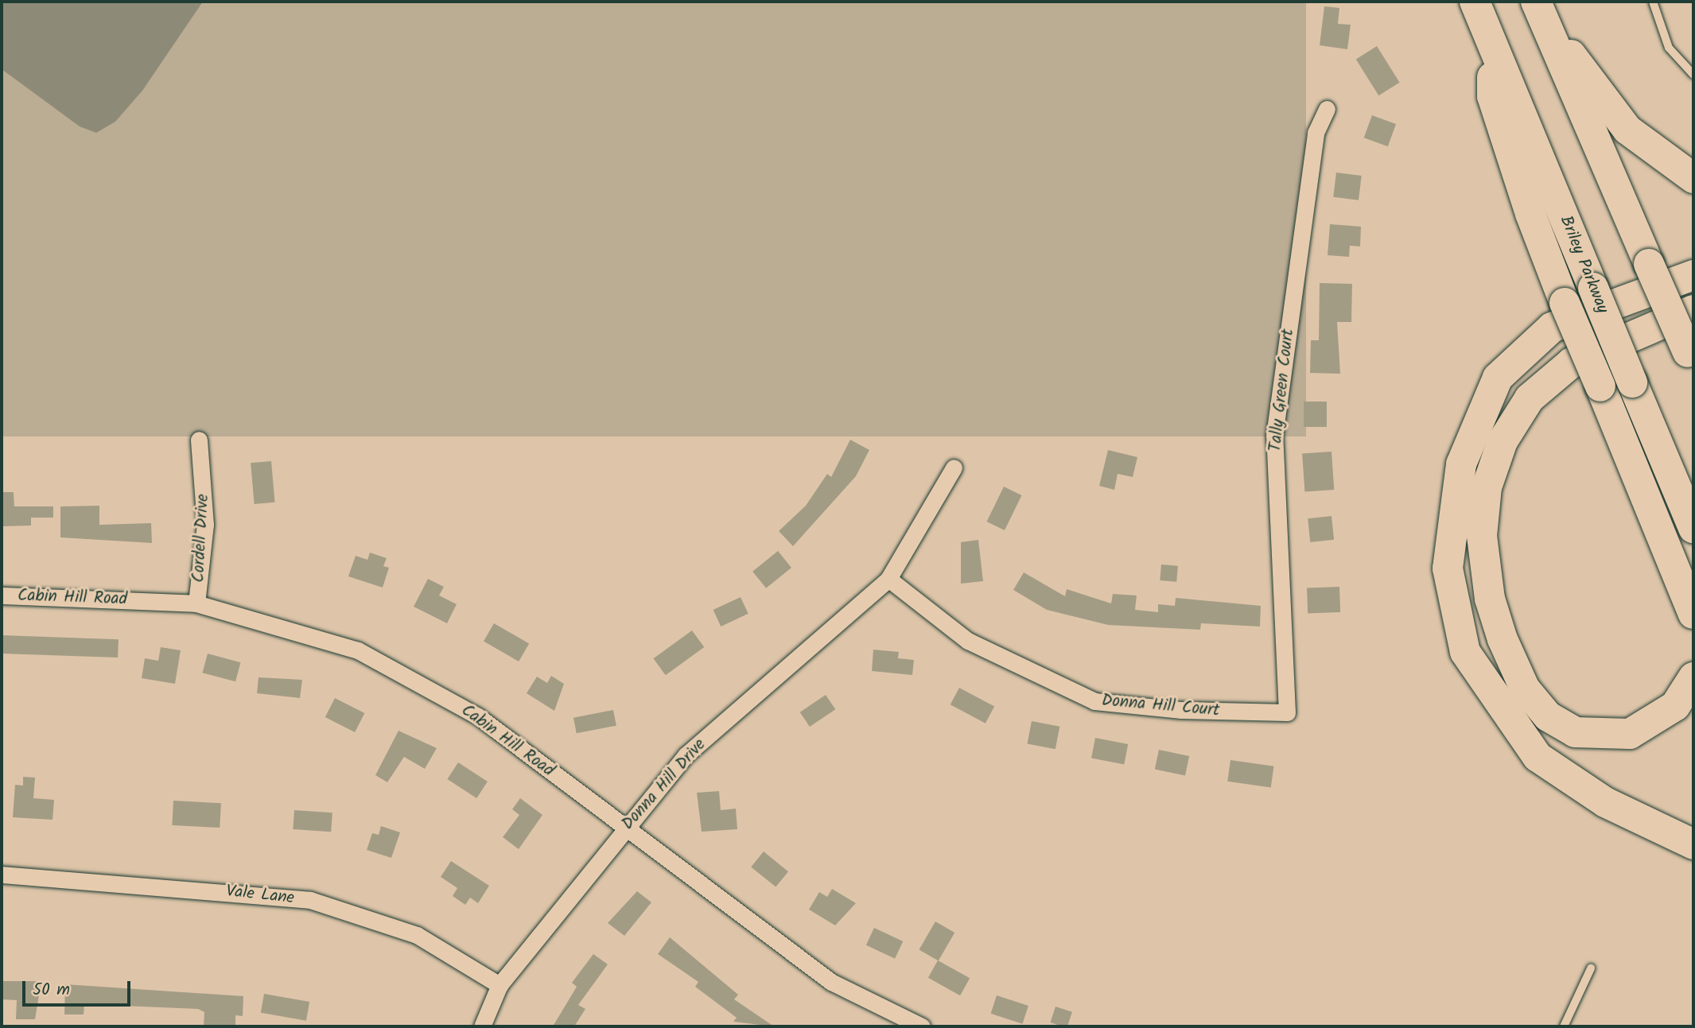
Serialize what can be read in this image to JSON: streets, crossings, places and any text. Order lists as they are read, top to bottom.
{
  "streets": {
    "highway": ["Briley Parkway"],
    "street": [
      "Tally Green Court",
      "Cordell Drive",
      "Cabin Hill Road",
      "Donna Hill Court",
      "Donna Hill Drive",
      "Vale Lane"
    ]
  },
  "crossings": [
    ["Tally Green Court", "Donna Hill Court"],
    ["Cordell Drive", "Cabin Hill Road"],
    ["Cabin Hill Road", "Donna Hill Drive"],
    ["Donna Hill Court", "Donna Hill Drive"],
    ["Donna Hill Drive", "Vale Lane"]
  ],
  "scale_bar": "50 m"
}
